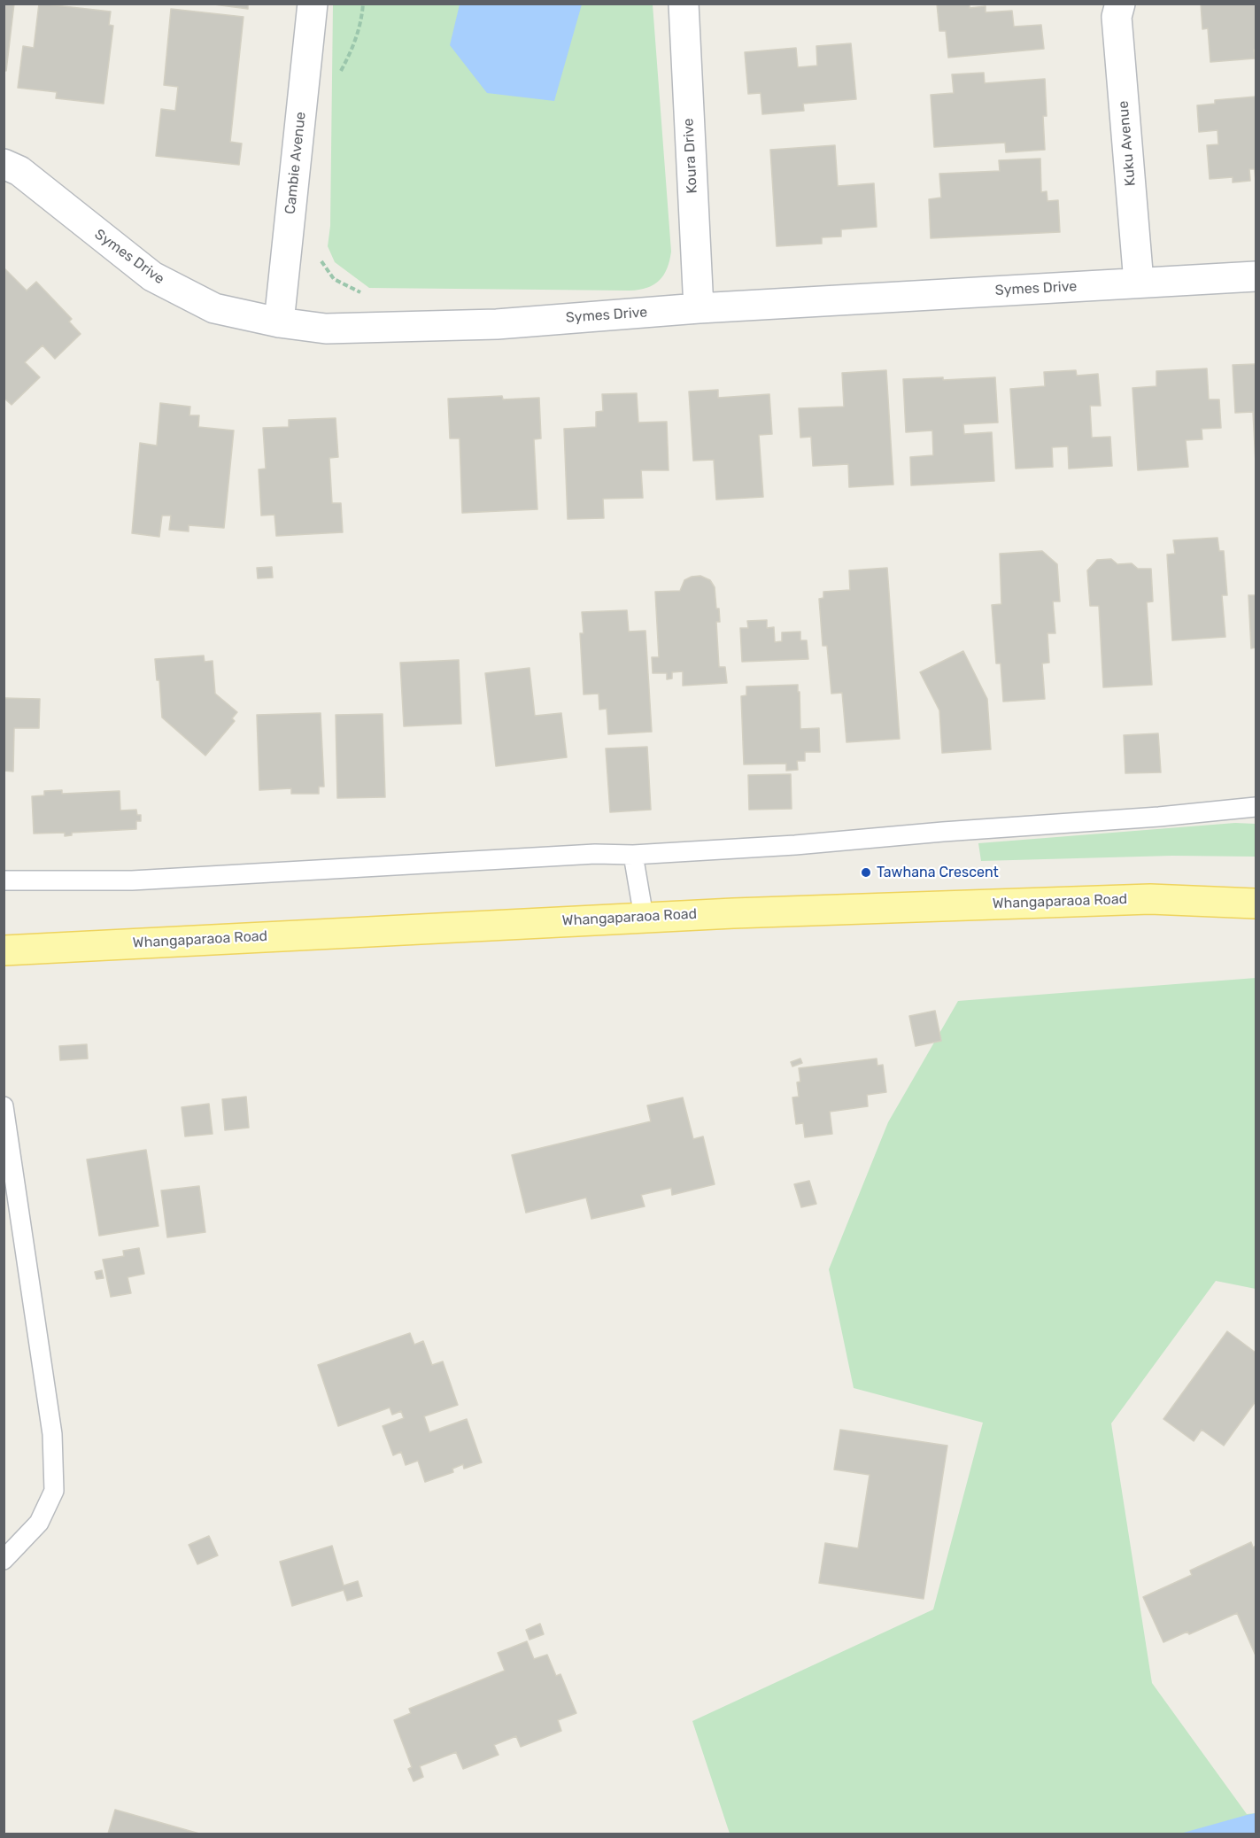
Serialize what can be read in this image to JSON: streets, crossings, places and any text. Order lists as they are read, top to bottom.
{
  "streets": {
    "main road": ["Whangaparaoa Road"],
    "street": [
      "Kuku Avenue",
      "Koura Drive",
      "Cambie Avenue",
      "Symes Drive"
    ]
  },
  "crossings": [
    ["Kuku Avenue", "Symes Drive"],
    ["Koura Drive", "Symes Drive"],
    ["Cambie Avenue", "Symes Drive"]
  ],
  "places": ["Tawhana Crescent"]
}
